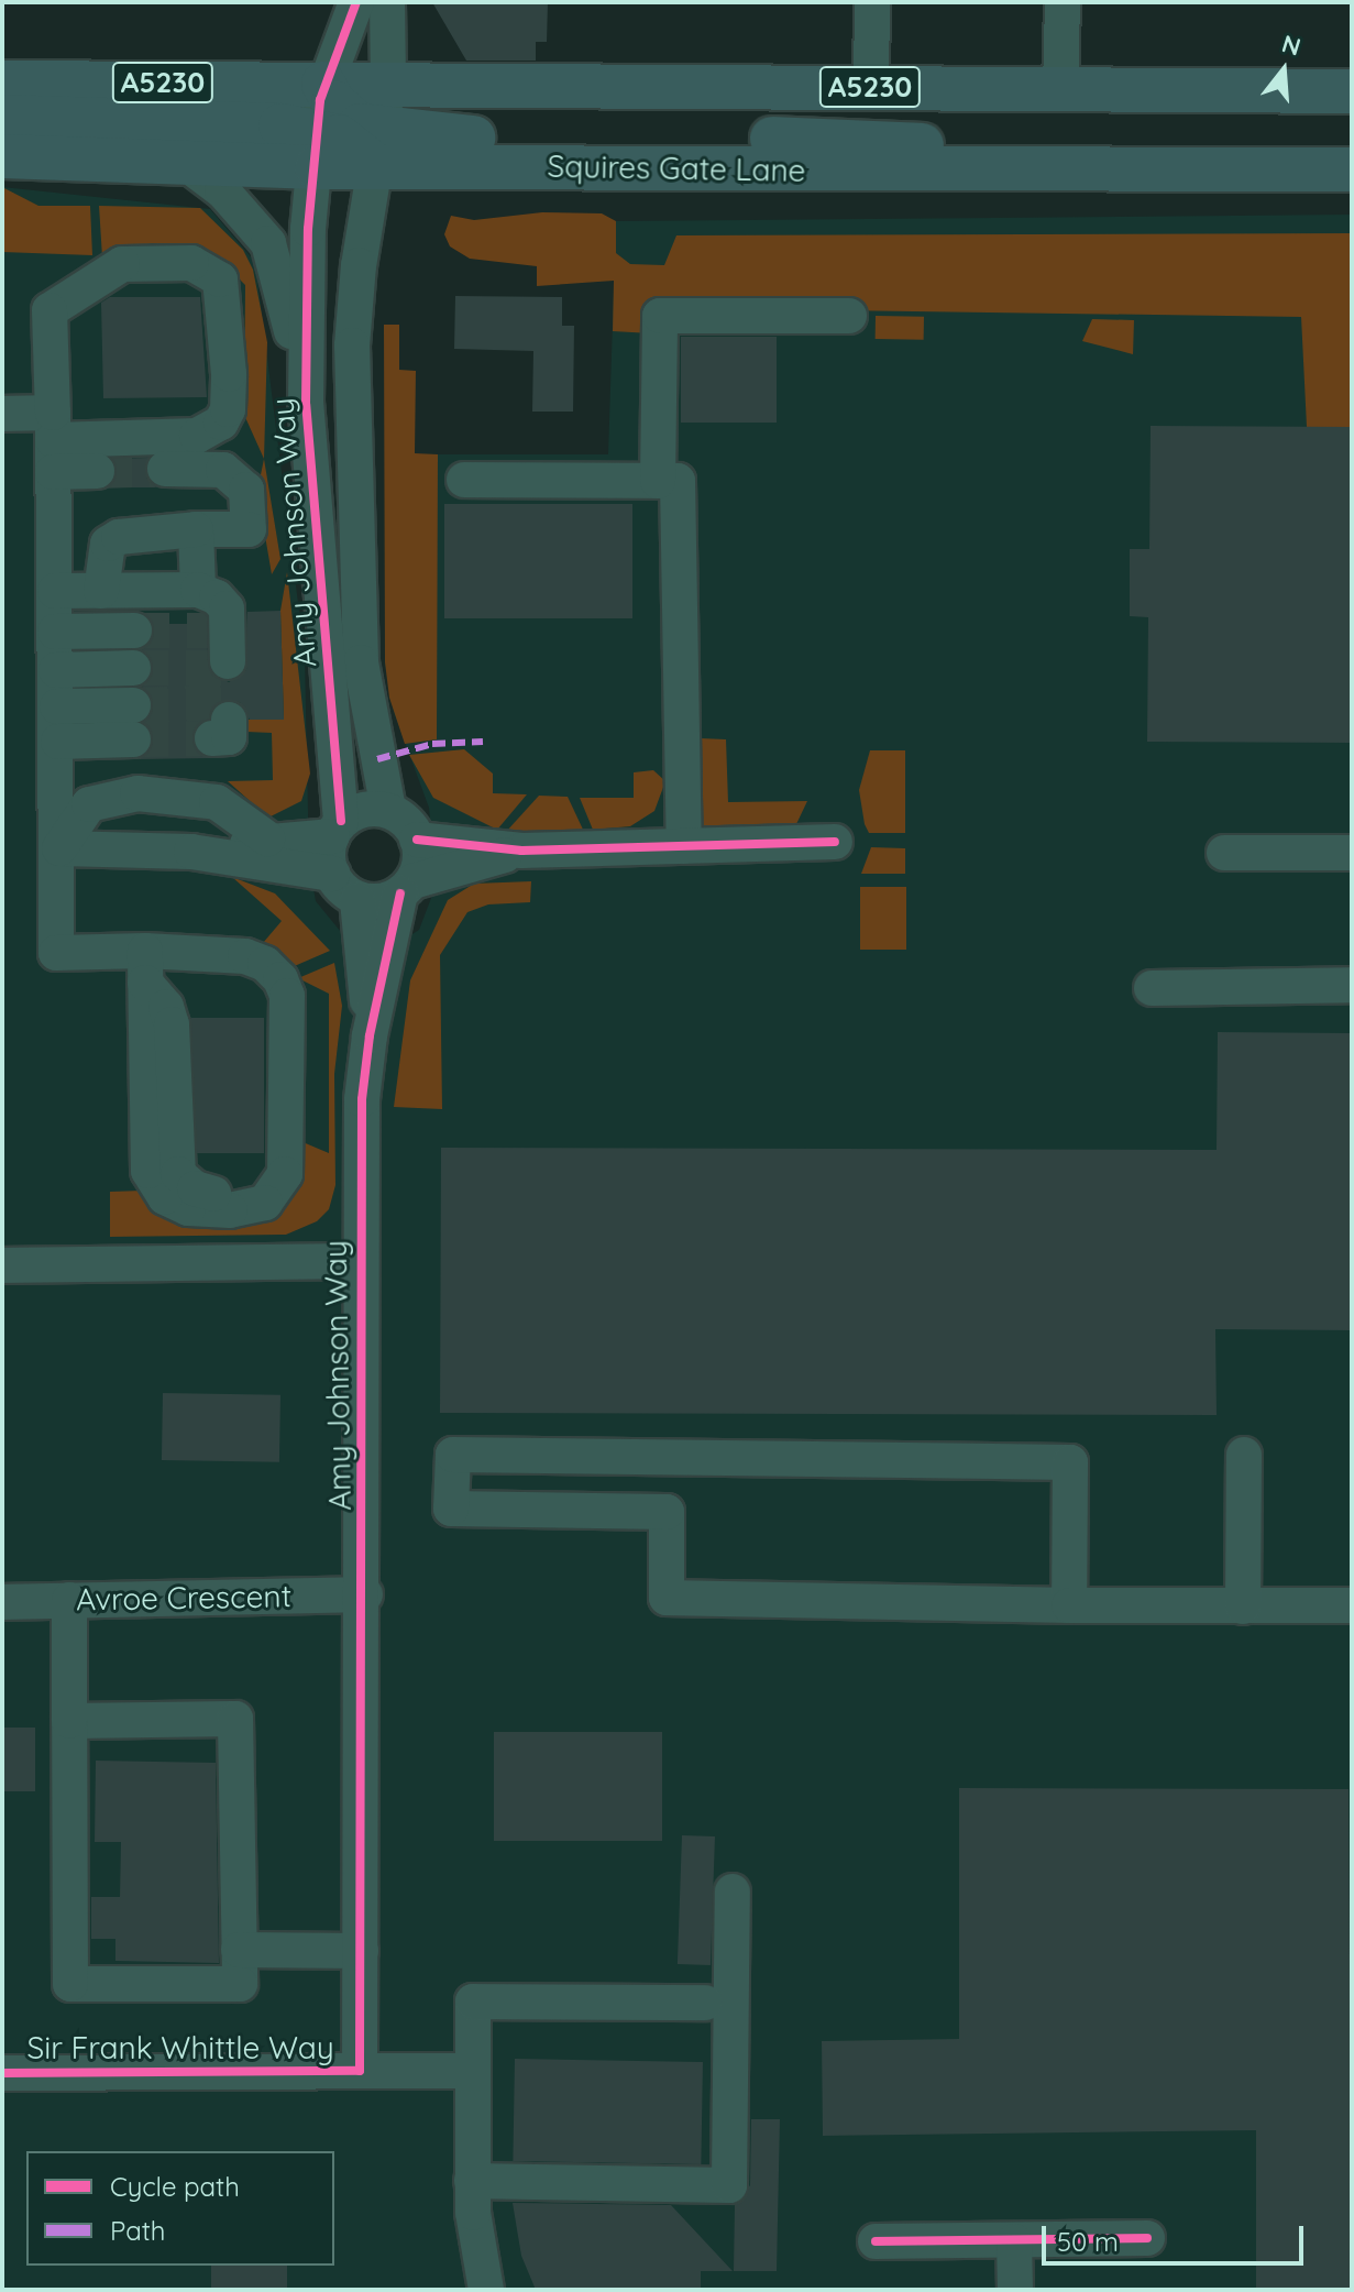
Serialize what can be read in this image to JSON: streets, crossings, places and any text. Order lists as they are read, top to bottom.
{
  "streets": {
    "main road": ["A5230"],
    "street": ["Amy Johnson Way", "Avroe Crescent", "Sir Frank Whittle Way"]
  },
  "crossings": [
    ["A5230", "Amy Johnson Way"],
    ["Amy Johnson Way", "Avroe Crescent"],
    ["Amy Johnson Way", "Sir Frank Whittle Way"]
  ],
  "legend": ["Cycle path", "Path"],
  "scale_bar": "50 m",
  "north": "top"
}
